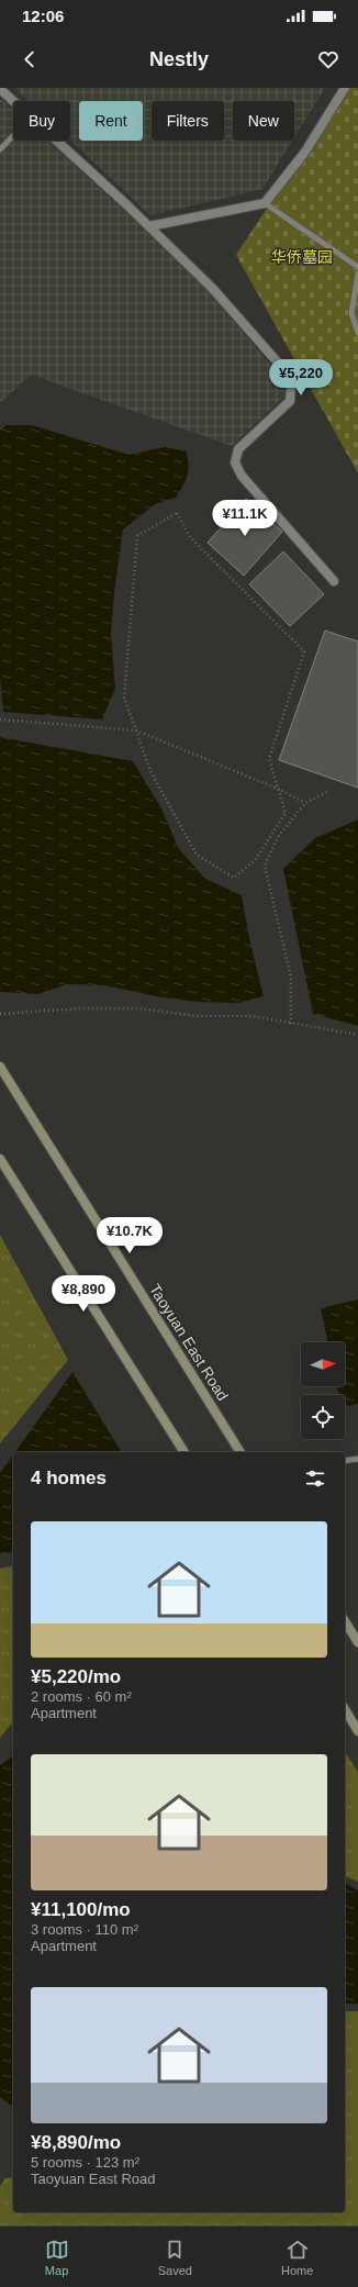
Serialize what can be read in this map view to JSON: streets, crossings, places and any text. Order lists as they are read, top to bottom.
{
  "streets": {
    "main road": ["Taoyuan East Road"]
  },
  "parks": ["华侨墓园"],
  "north": "right",
  "page": {
    "status": "12:06",
    "header": "Nestly",
    "chip": [
      "Buy",
      "Rent",
      "Filters",
      "New"
    ],
    "price": [
      "¥5,220",
      "¥11.1K",
      "¥10.7K",
      "¥8,890"
    ],
    "heading": "4 homes",
    "list": [
      {
        "name": "¥5,220/mo",
        "note": "2 rooms · 60 m² · Apartment"
      },
      {
        "name": "¥11,100/mo",
        "note": "3 rooms · 110 m² · Apartment"
      },
      {
        "name": "¥8,890/mo",
        "note": "5 rooms · 123 m² · Taoyuan East Road"
      }
    ],
    "tabs": ["Map", "Saved", "Home"]
  }
}
